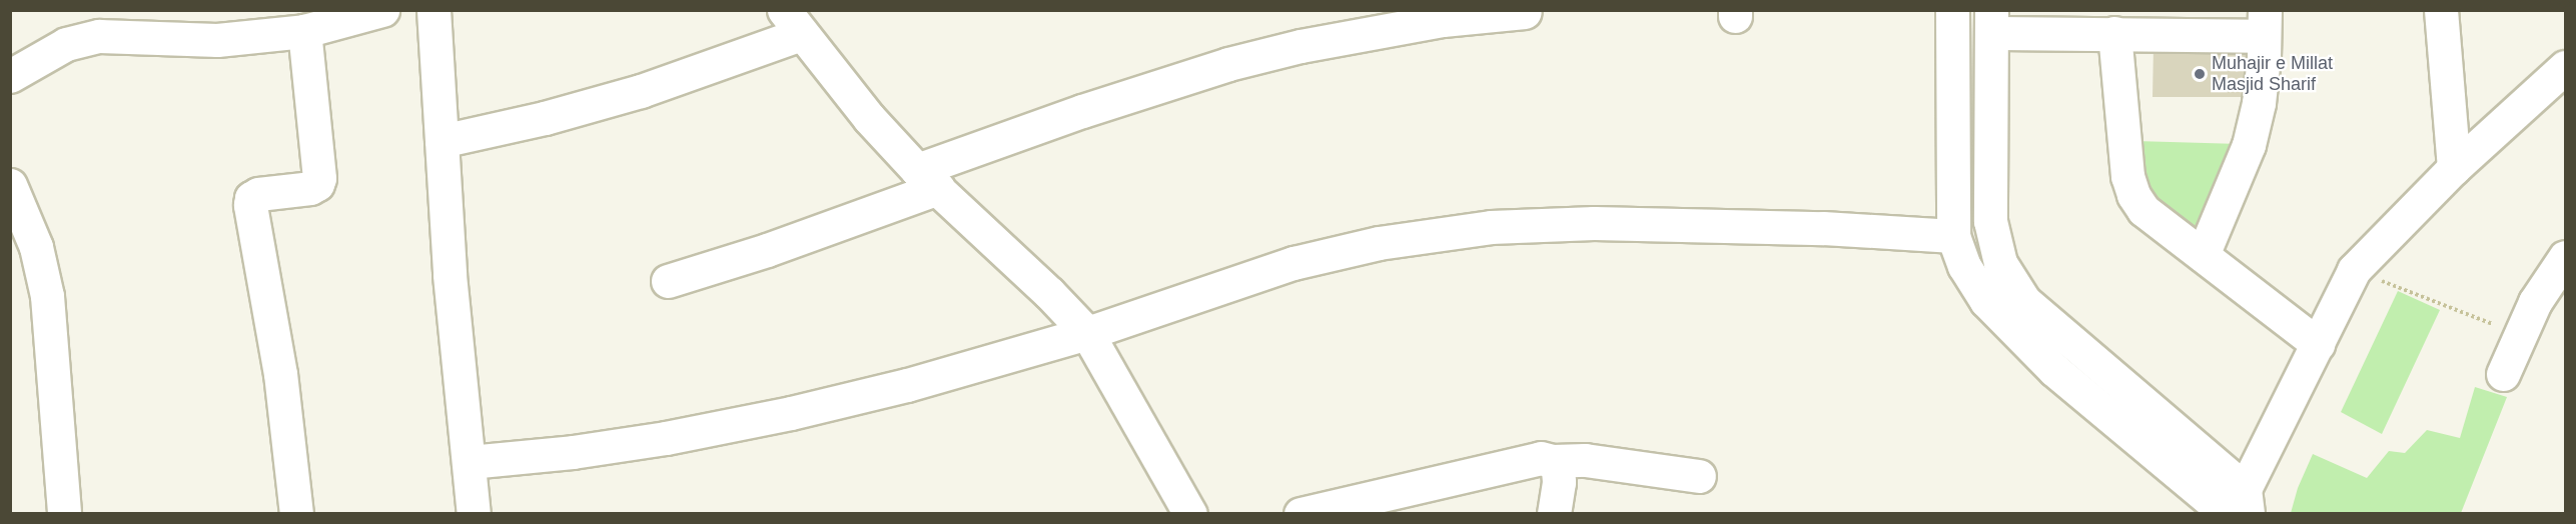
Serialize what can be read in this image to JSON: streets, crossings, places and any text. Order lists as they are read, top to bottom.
{
  "places": ["Muhajir e Millat Masjid Sharif"]
}
